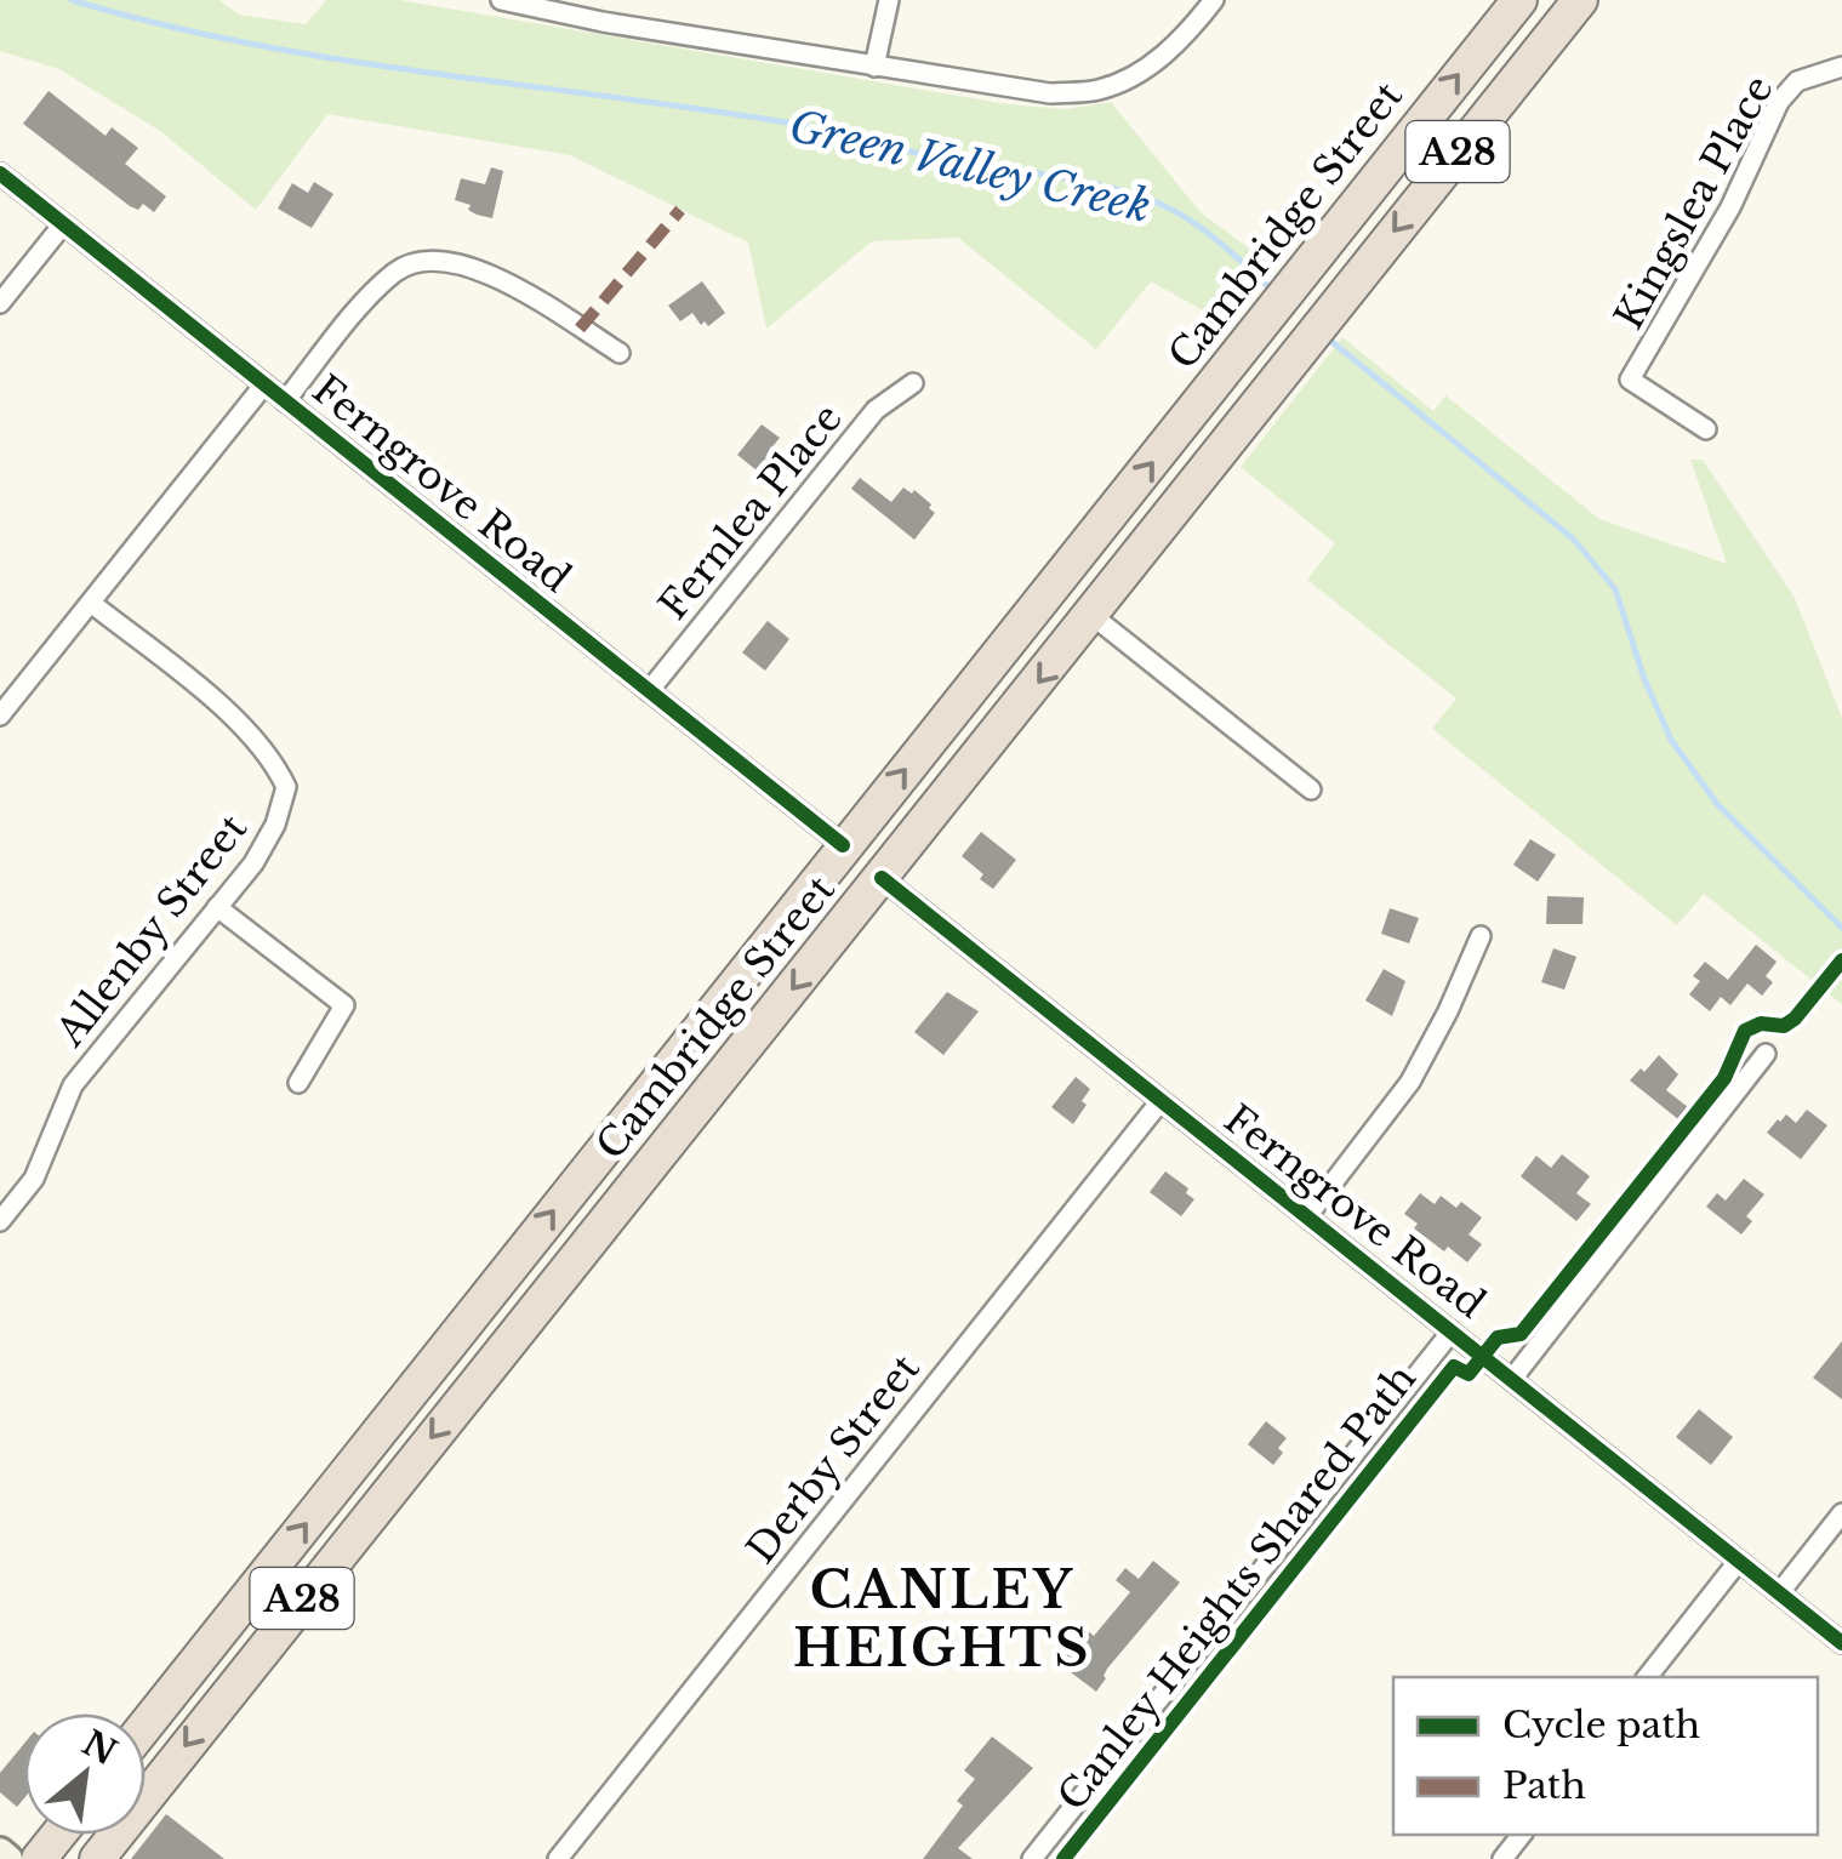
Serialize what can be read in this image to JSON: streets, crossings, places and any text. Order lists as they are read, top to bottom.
{
  "streets": {
    "highway": ["A28", "Cambridge Street"],
    "street": [
      "Kingslea Place",
      "Ferngrove Road",
      "Fernlea Place",
      "Allenby Street",
      "Derby Street"
    ],
    "cycle path": ["Canley Heights Shared Path"]
  },
  "crossings": [
    ["Cambridge Street", "Ferngrove Road"],
    ["Ferngrove Road", "Fernlea Place"],
    ["Ferngrove Road", "Derby Street"]
  ],
  "districts": ["CANLEY HEIGHTS"],
  "water": ["Green Valley Creek"],
  "legend": ["Cycle path", "Path"],
  "north": "top right"
}
